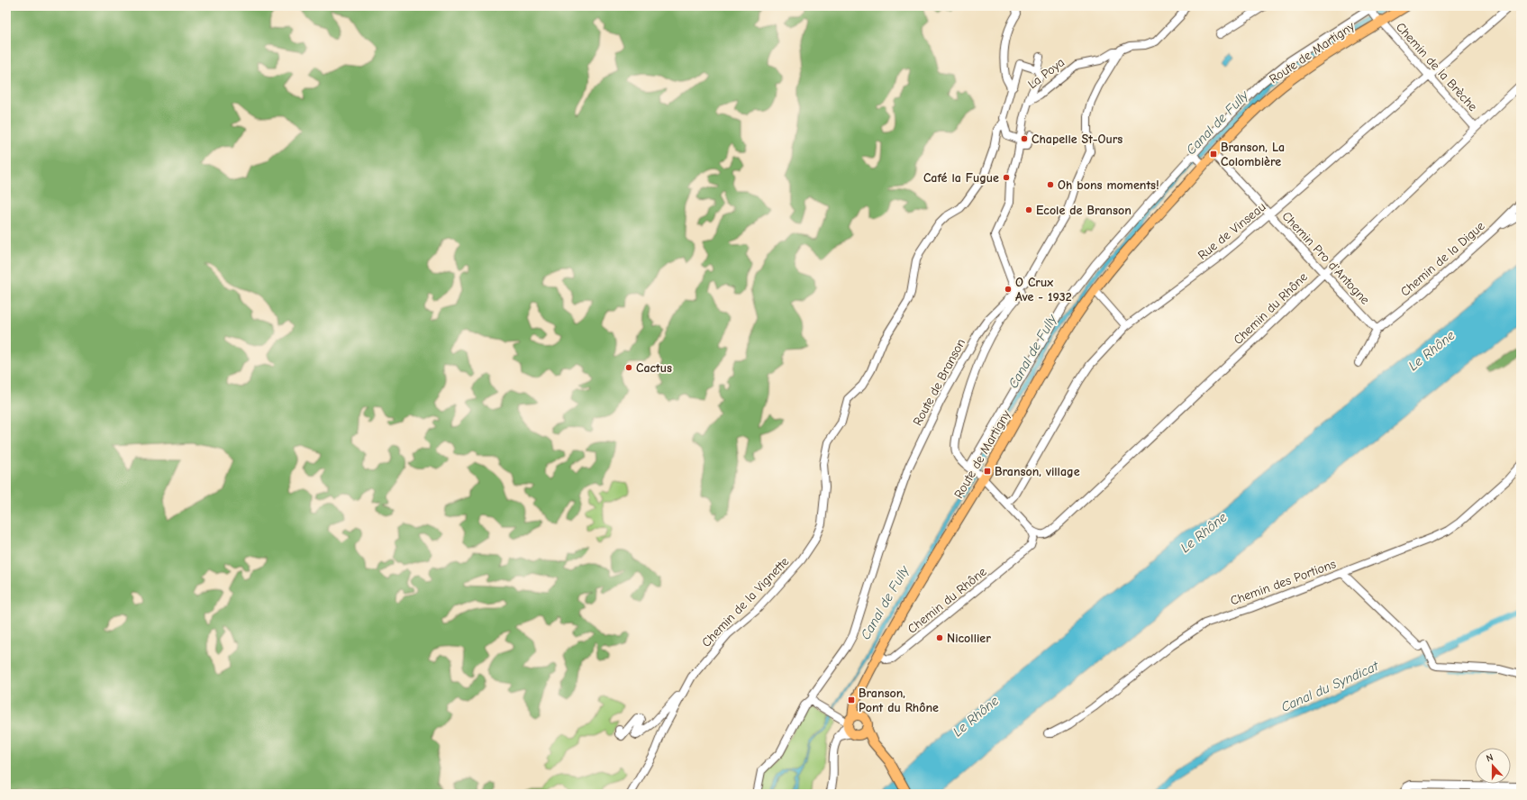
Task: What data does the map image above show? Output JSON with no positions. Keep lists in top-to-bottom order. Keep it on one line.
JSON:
{"streets":{"main road":["Route de Martigny"],"street":["Chemin de la Brèche","La Poya","Rue de Vinseau","Chemin Pro d'Antogne","Chemin de la Digue","Chemin du Rhône","Route de Branson","Chemin des Portions","Chemin de la Vignette"]},"crossings":[["Route de Martigny","Chemin de la Brèche"],["Route de Martigny","Chemin Pro d'Antogne"],["Route de Martigny","Chemin du Rhône"],["Chemin de la Brèche","Rue de Vinseau"],["Chemin de la Brèche","Chemin du Rhône"],["La Poya","Route de Branson"],["Rue de Vinseau","Chemin Pro d'Antogne"],["Chemin Pro d'Antogne","Chemin de la Digue"],["Chemin Pro d'Antogne","Chemin du Rhône"]],"water":["Canal de Fully","Le Rhône","Canal du Syndicat"],"places":{"other":["Chapelle St-Ours","Café la Fugue","Oh bons moments!","Ecole de Branson","O Crux Ave - 1932","Cactus","Nicollier"],"transit":["Branson, La Colombière","Branson, village","Branson, Pont du Rhône"]},"north":"top"}
